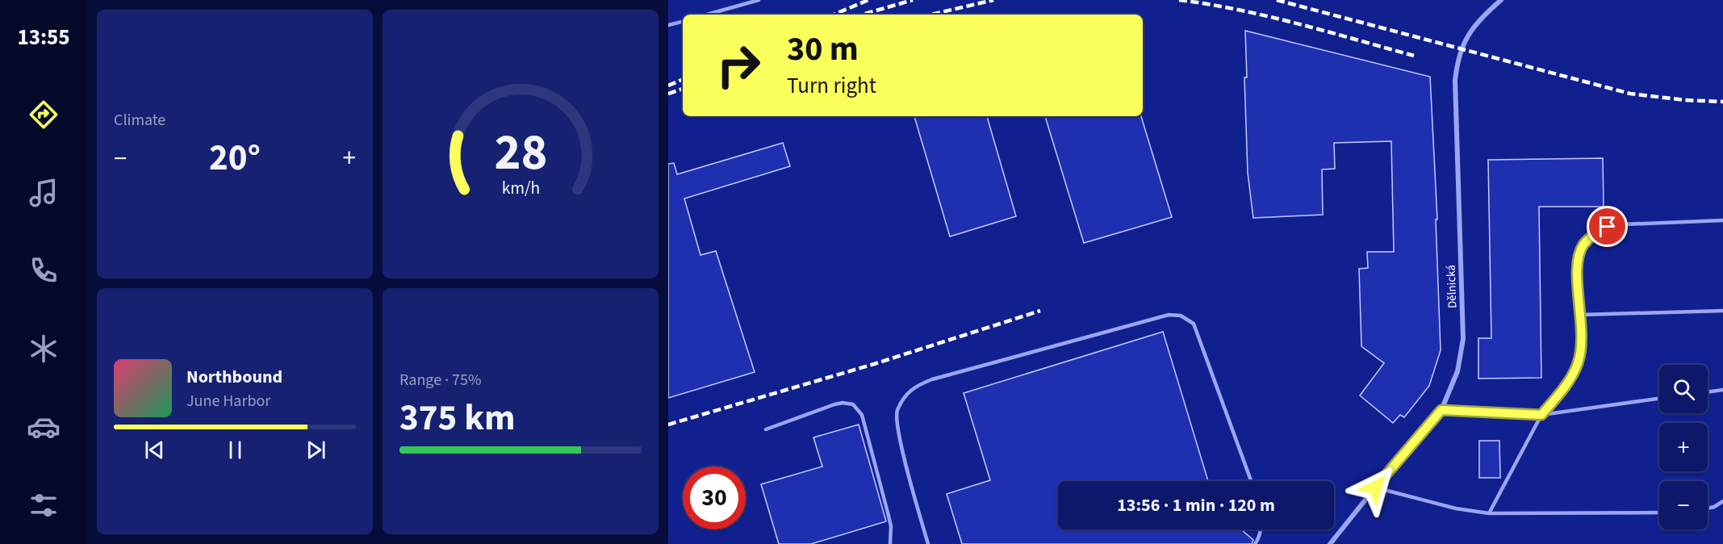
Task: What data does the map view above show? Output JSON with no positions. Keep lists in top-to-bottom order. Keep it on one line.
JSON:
{"streets":{"street":["Dělnická"]},"page":{"tabs":"13:55","tile":["Climate",["Range · 75%","375 km"]],"turn":["30 m","Turn right"],"heat":["−","20°","+"],"song":["Northbound","June Harbor"],"map_buttons":["+","−"],"limit":"30","trip":"13:56 · 1 min · 120 m","gauge":["28","km/h"]}}
